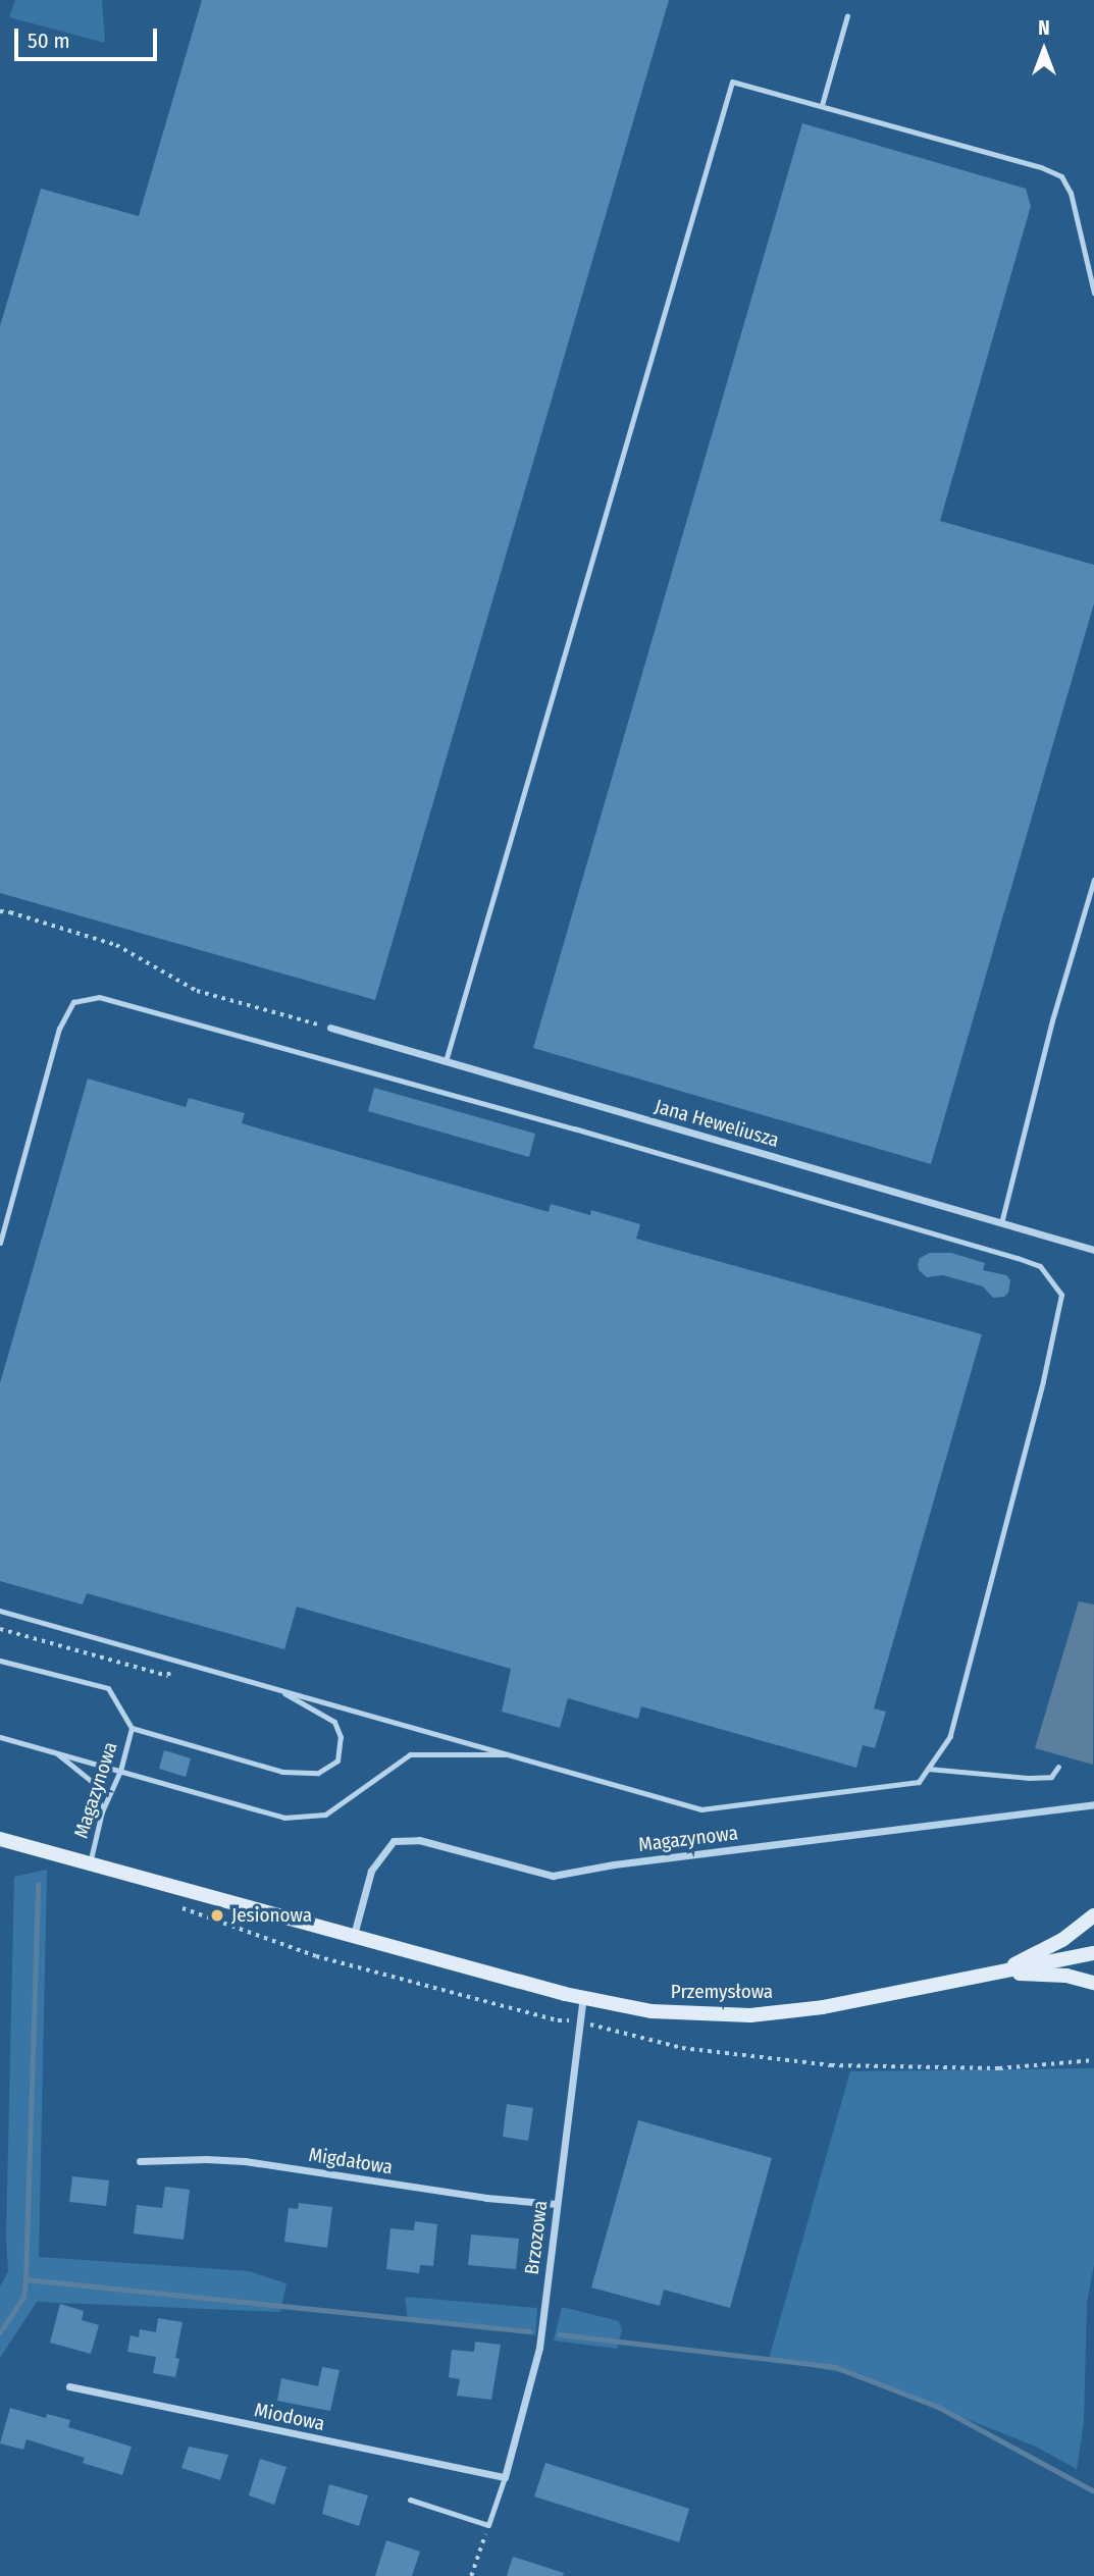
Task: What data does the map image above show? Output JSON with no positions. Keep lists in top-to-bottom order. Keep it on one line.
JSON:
{"streets":{"street":["Jana Heweliusza","Magazynowa","Przemysłowa","Migdałowa","Brzozowa","Miodowa"]},"crossings":[["Magazynowa","Przemysłowa"],["Przemysłowa","Brzozowa"],["Migdałowa","Brzozowa"],["Brzozowa","Miodowa"]],"places":["Jesionowa"],"scale_bar":"50 m","north":"top"}
